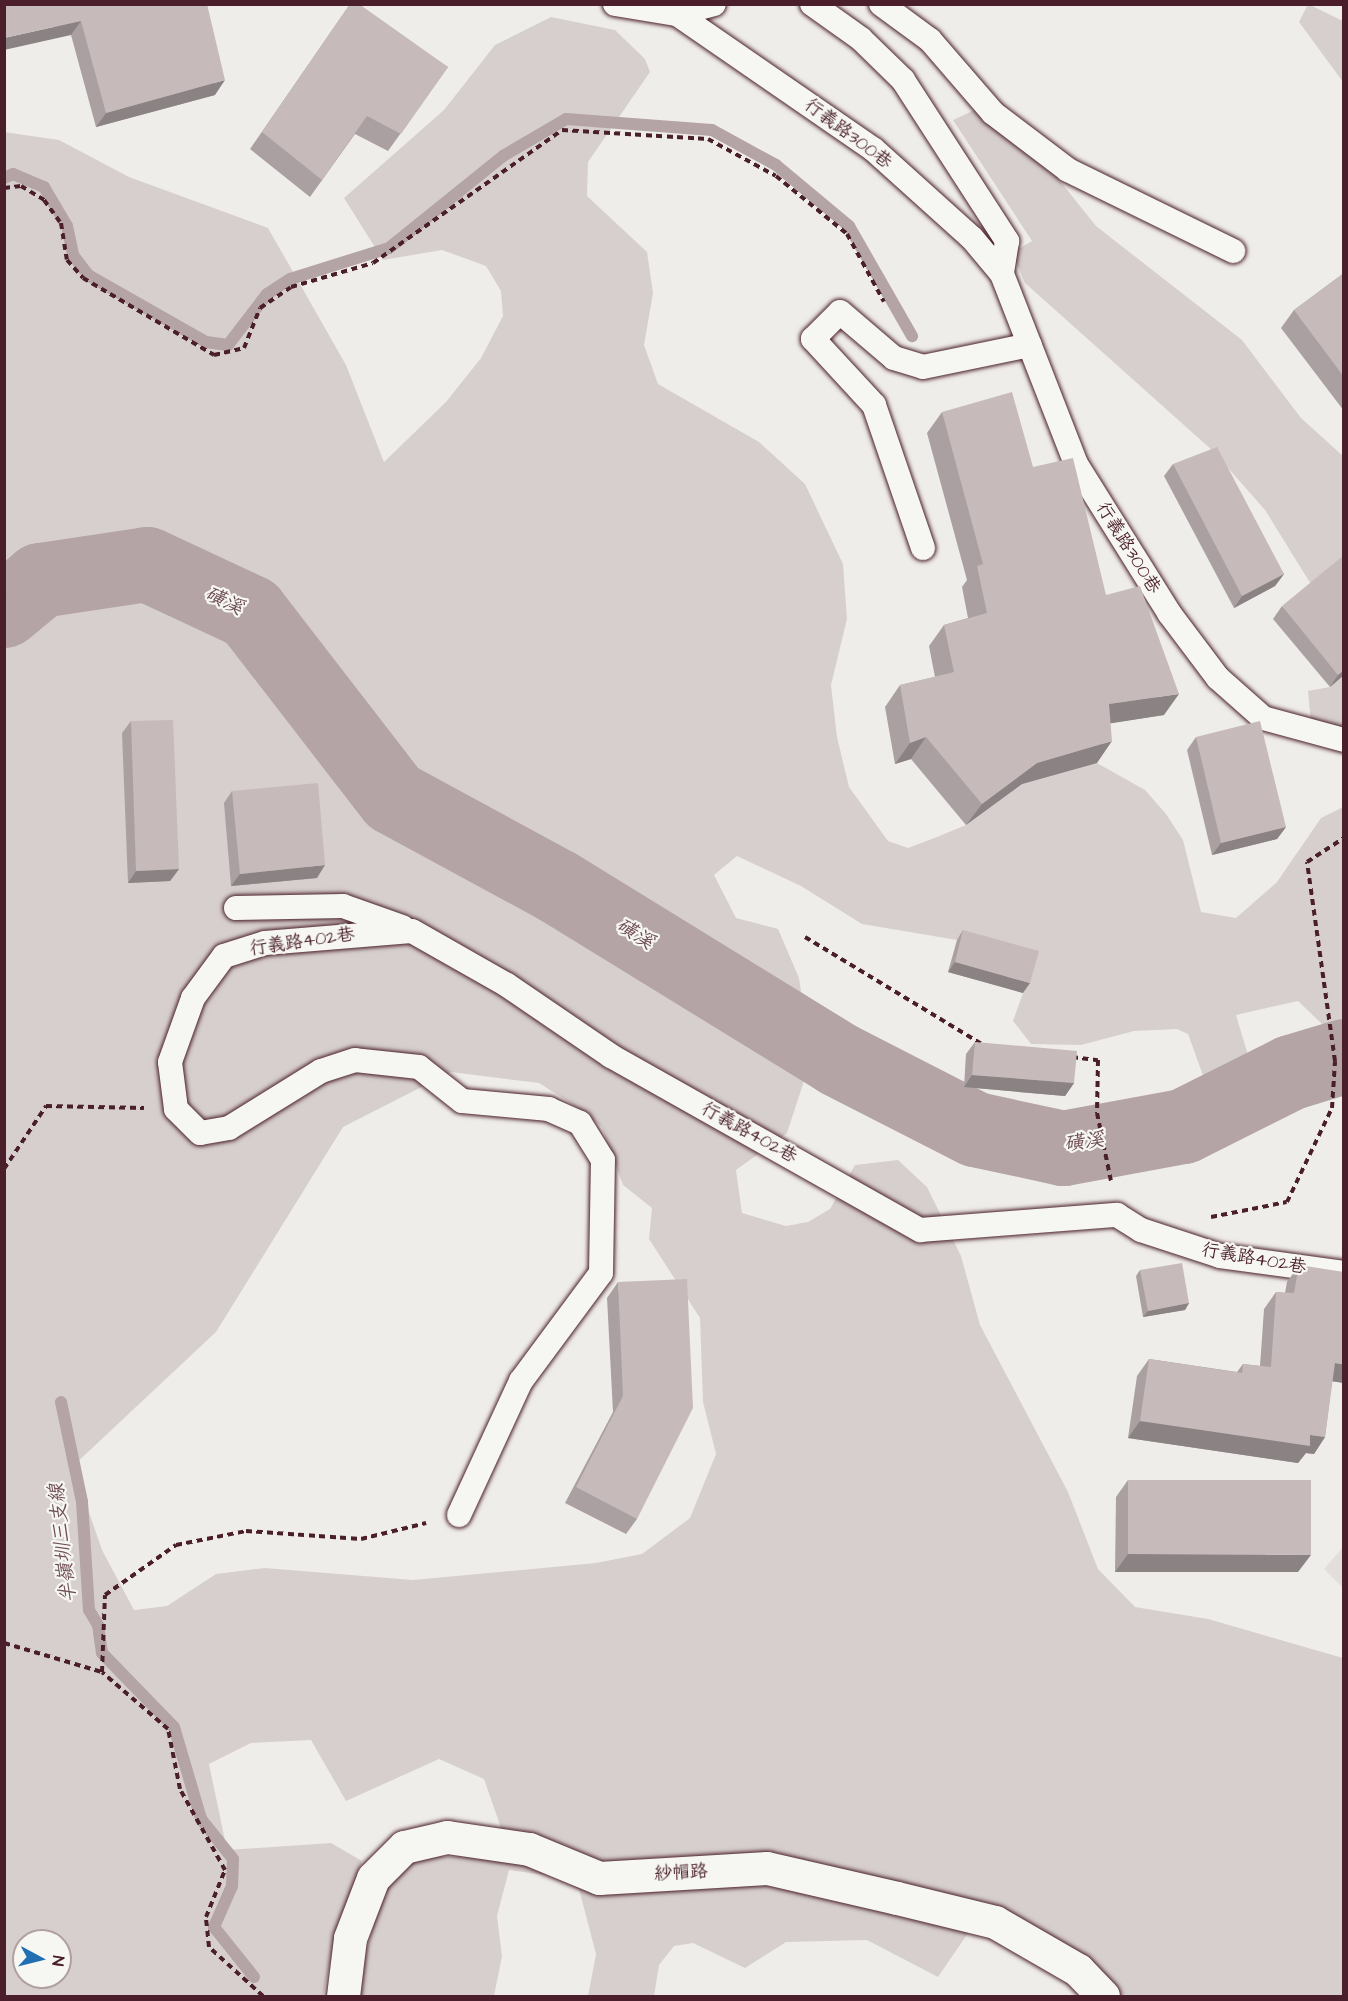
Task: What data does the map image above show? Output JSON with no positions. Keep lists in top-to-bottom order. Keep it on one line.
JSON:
{"streets":{"street":["紗帽路"],"lane":["行義路300巷","行義路402巷"]},"water":["磺溪","半嶺圳三支線"],"north":"right"}
